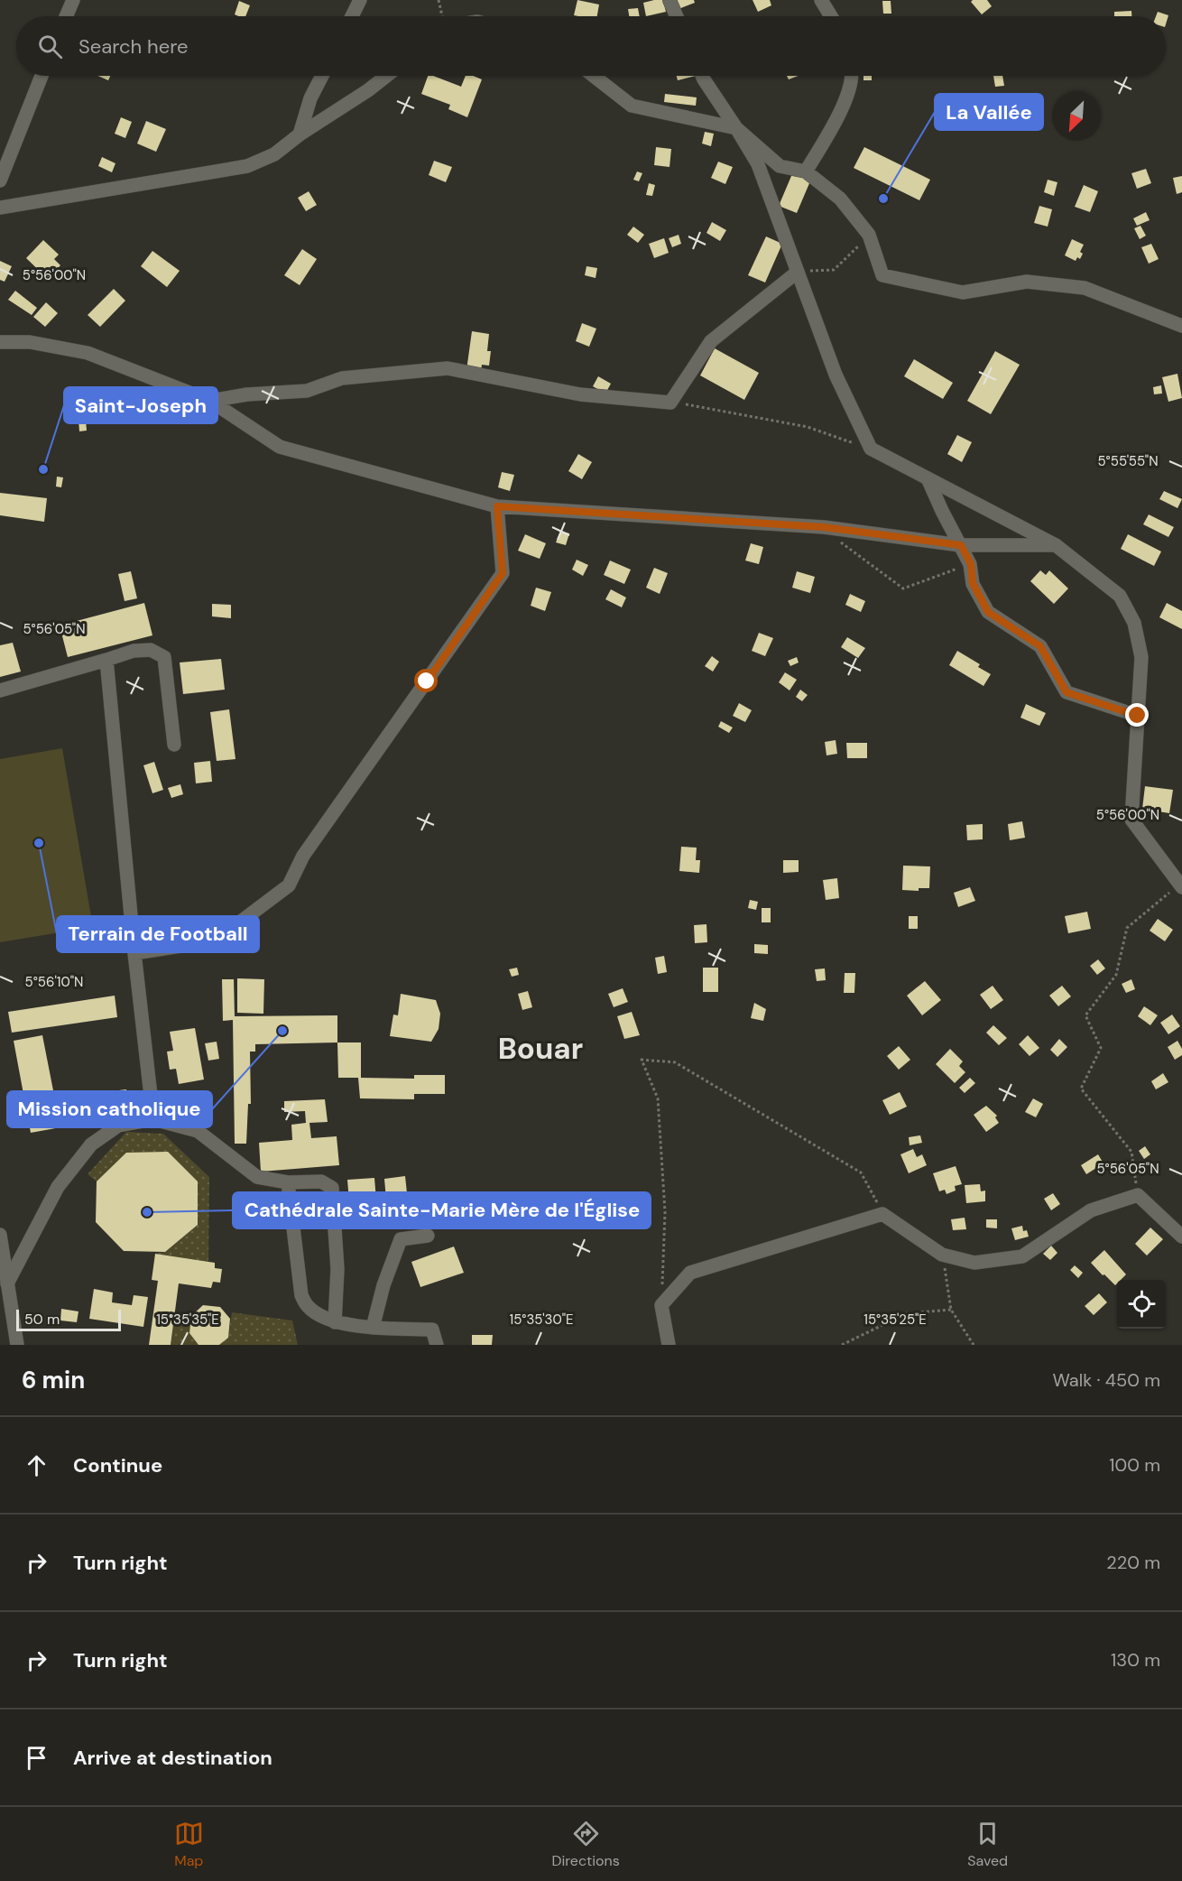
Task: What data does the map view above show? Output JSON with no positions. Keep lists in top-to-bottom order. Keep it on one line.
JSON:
{"districts":["Bouar"],"places":["La Vallée","Saint-Joseph","Terrain de Football","Mission catholique","Cathédrale Sainte-Marie Mère de l'Église"],"scale_bar":"50 m","north":"bottom left","page":{"search":"Search here","scale":"50 m","heading":["6 min","Walk · 450 m"],"list":[["Continue","100 m"],["Turn right","220 m"],["Turn right","130 m"],"Arrive at destination"],"nav":["Map","Directions","Saved"]},"coordinates":["5°56'00\"N","5°55'55\"N","5°56'05\"N","5°56'10\"N","15°35'25\"E","15°35'35\"E","15°35'30\"E"]}
